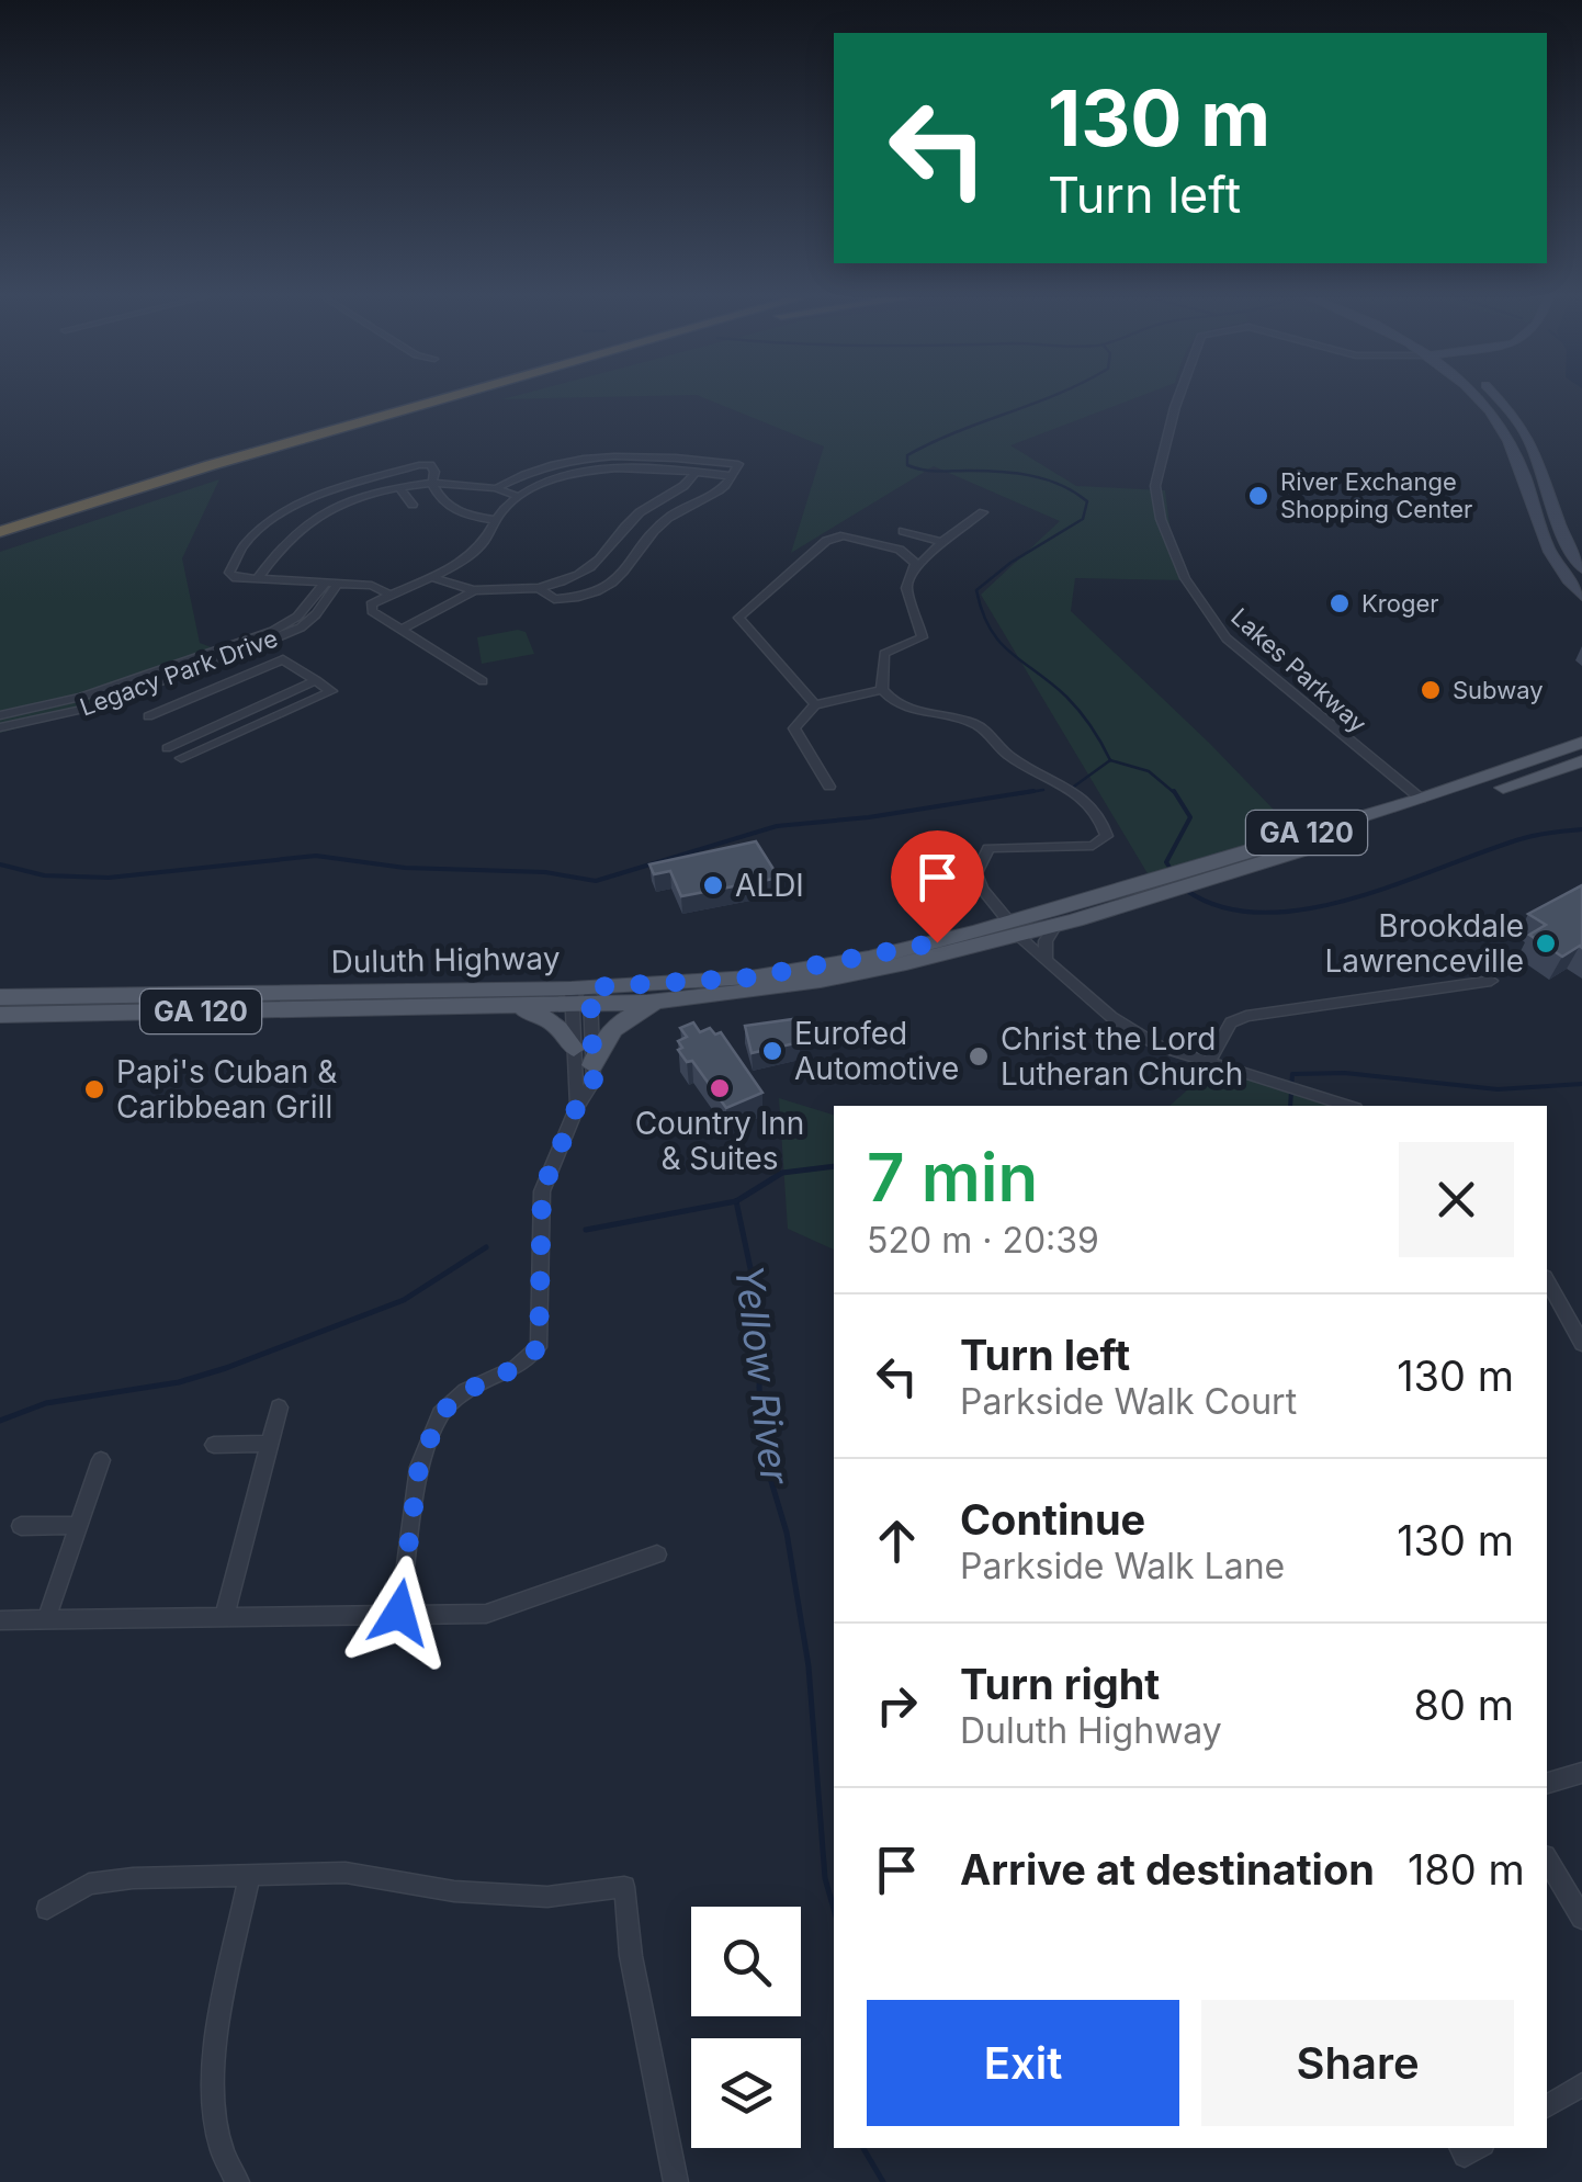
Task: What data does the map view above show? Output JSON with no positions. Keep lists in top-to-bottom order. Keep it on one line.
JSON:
{"streets":{"main road":["GA 120","Duluth Highway"],"street":["Lakes Parkway","Legacy Park Drive"]},"crossings":[["Lakes Parkway","Duluth Highway"]],"water":["Yellow River"],"places":["River Exchange Shopping Center","Kroger","Subway","ALDI","Brookdale Lawrenceville","Eurofed Automotive","Christ the Lord Lutheran Church","Country Inn & Suites","Papi's Cuban & Caribbean Grill"],"page":{"turn":["130 m","Turn left"],"heading":["7 min","520 m · 20:39"],"list":[{"name":"Turn left","note":"Parkside Walk Court","value":"130 m"},{"name":"Continue","note":"Parkside Walk Lane","value":"130 m"},{"name":"Turn right","note":"Duluth Highway","value":"80 m"},{"name":"Arrive at destination","value":"180 m"}],"buttons":["Exit","Share"]}}
